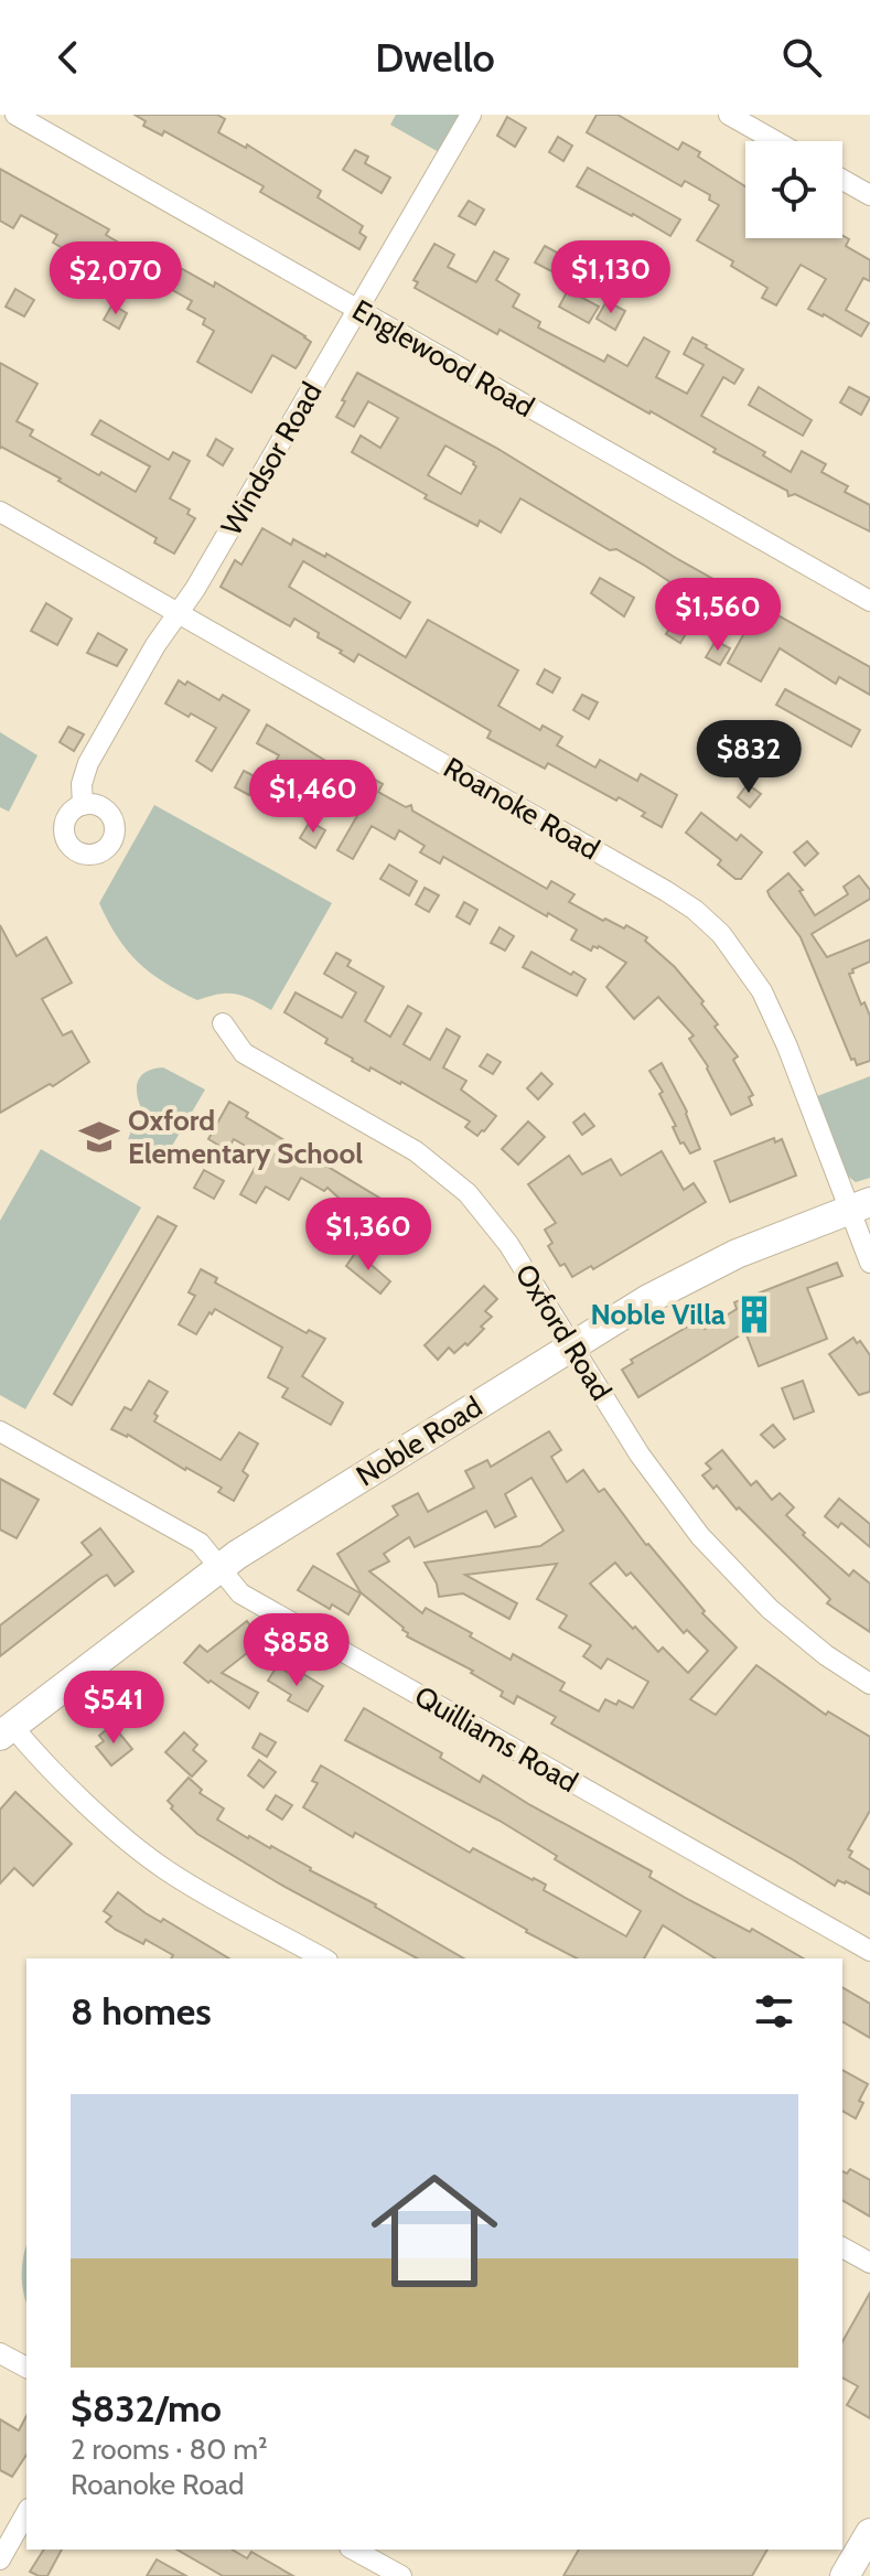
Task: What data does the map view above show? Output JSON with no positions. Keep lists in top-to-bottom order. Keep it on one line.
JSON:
{"streets":{"main road":["Noble Road"],"street":["Englewood Road","Windsor Road","Roanoke Road","Oxford Road","Quilliams Road"]},"crossings":[["Englewood Road","Windsor Road"],["Windsor Road","Roanoke Road"],["Roanoke Road","Noble Road"],["Oxford Road","Noble Road"],["Noble Road","Quilliams Road"]],"places":{"school or university":["Oxford Elementary School"],"building":["Noble Villa"]},"page":{"header":"Dwello","price":["$1,130","$2,070","$1,560","$832","$1,460","$1,360","$858","$541"],"heading":"8 homes","list":[{"name":"$832/mo","note":"2 rooms · 80 m² · Roanoke Road"}]}}
